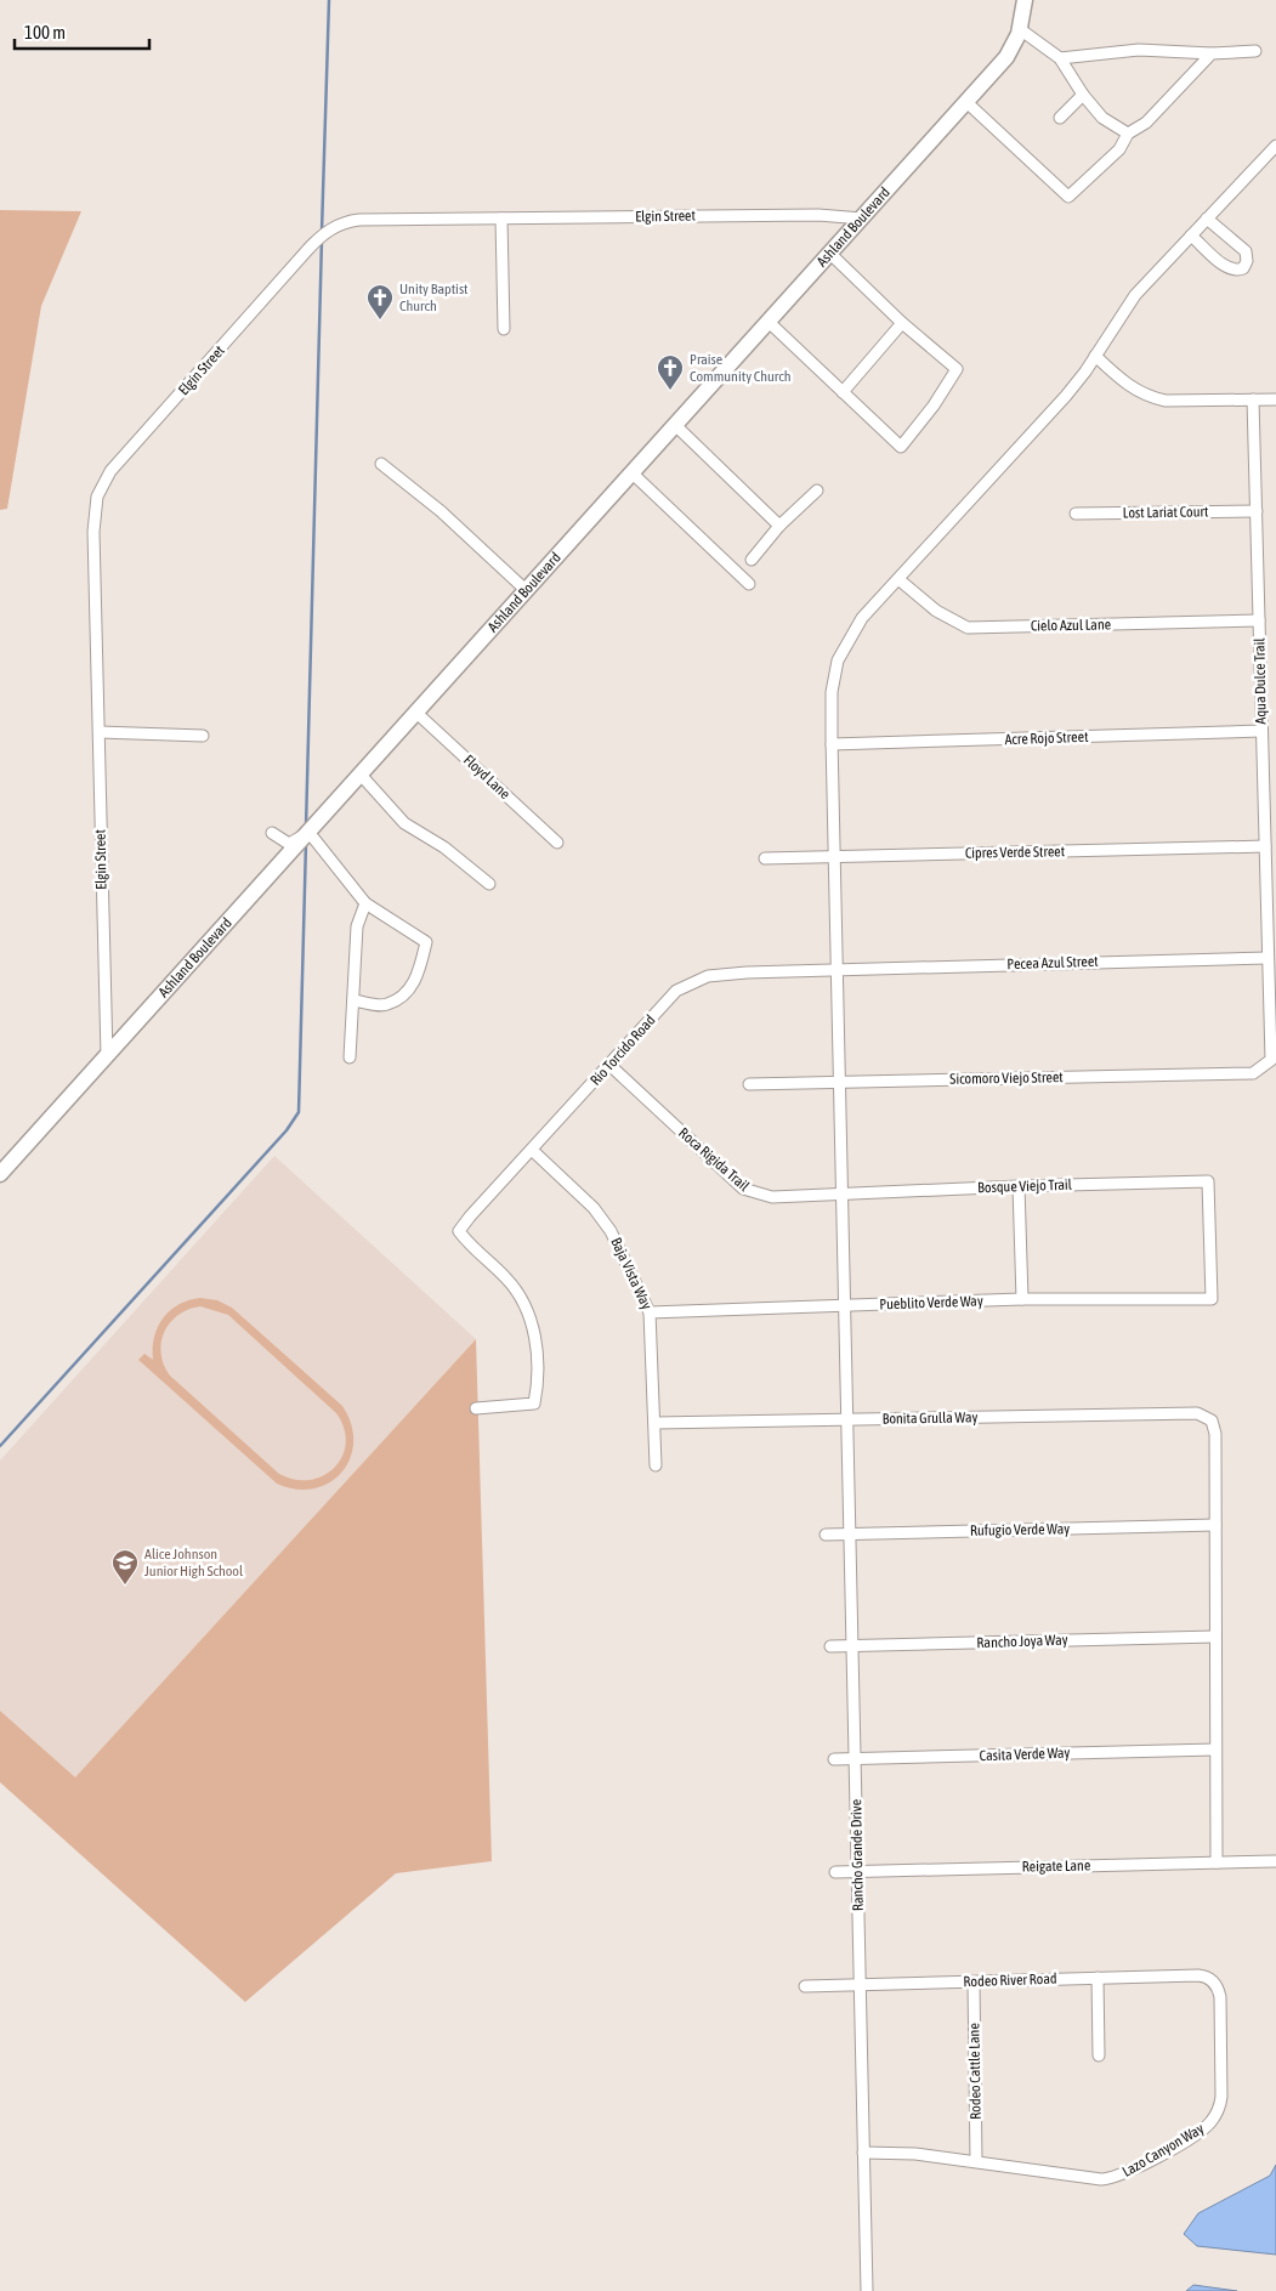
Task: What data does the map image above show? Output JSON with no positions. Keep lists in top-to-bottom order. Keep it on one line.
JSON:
{"streets":{"street":["Elgin Street","Ashland Boulevard","Lost Lariat Court","Cielo Azul Lane","Aqua Dulce Trail","Acre Rojo Street","Floyd Lane","Cipres Verde Street","Pecea Azul Street","Rio Torcido Road","Sicomoro Viejo Street","Roca Rigida Trail","Bosque Viejo Trail","Baja Vista Way","Pueblito Verde Way","Bonita Grulla Way","Rufugio Verde Way","Rancho Joya Way","Casita Verde Way","Rancho Grande Drive","Reigate Lane","Rodeo River Road","Rodeo Cattle Lane","Lazo Canyon Way"]},"crossings":[["Elgin Street","Ashland Boulevard"],["Ashland Boulevard","Floyd Lane"],["Lost Lariat Court","Aqua Dulce Trail"],["Cielo Azul Lane","Aqua Dulce Trail"],["Cielo Azul Lane","Rancho Grande Drive"],["Aqua Dulce Trail","Acre Rojo Street"],["Aqua Dulce Trail","Cipres Verde Street"],["Aqua Dulce Trail","Pecea Azul Street"],["Aqua Dulce Trail","Sicomoro Viejo Street"],["Acre Rojo Street","Rancho Grande Drive"],["Cipres Verde Street","Rancho Grande Drive"],["Pecea Azul Street","Rio Torcido Road"],["Pecea Azul Street","Rancho Grande Drive"],["Rio Torcido Road","Roca Rigida Trail"],["Rio Torcido Road","Baja Vista Way"],["Rio Torcido Road","Rancho Grande Drive"],["Sicomoro Viejo Street","Rancho Grande Drive"],["Roca Rigida Trail","Bosque Viejo Trail"],["Roca Rigida Trail","Rancho Grande Drive"],["Bosque Viejo Trail","Pueblito Verde Way"],["Bosque Viejo Trail","Rancho Grande Drive"],["Baja Vista Way","Pueblito Verde Way"],["Baja Vista Way","Bonita Grulla Way"],["Pueblito Verde Way","Rancho Grande Drive"],["Bonita Grulla Way","Rufugio Verde Way"],["Bonita Grulla Way","Rancho Grande Drive"],["Rufugio Verde Way","Rancho Grande Drive"],["Rancho Joya Way","Rancho Grande Drive"],["Casita Verde Way","Rancho Grande Drive"],["Rancho Grande Drive","Reigate Lane"],["Rancho Grande Drive","Rodeo River Road"],["Rancho Grande Drive","Lazo Canyon Way"],["Rodeo River Road","Rodeo Cattle Lane"],["Rodeo River Road","Lazo Canyon Way"],["Rodeo Cattle Lane","Lazo Canyon Way"]],"places":{"church":["Unity Baptist Church","Praise Community Church"],"school or university":["Alice Johnson Junior High School"]},"scale_bar":"100 m"}
